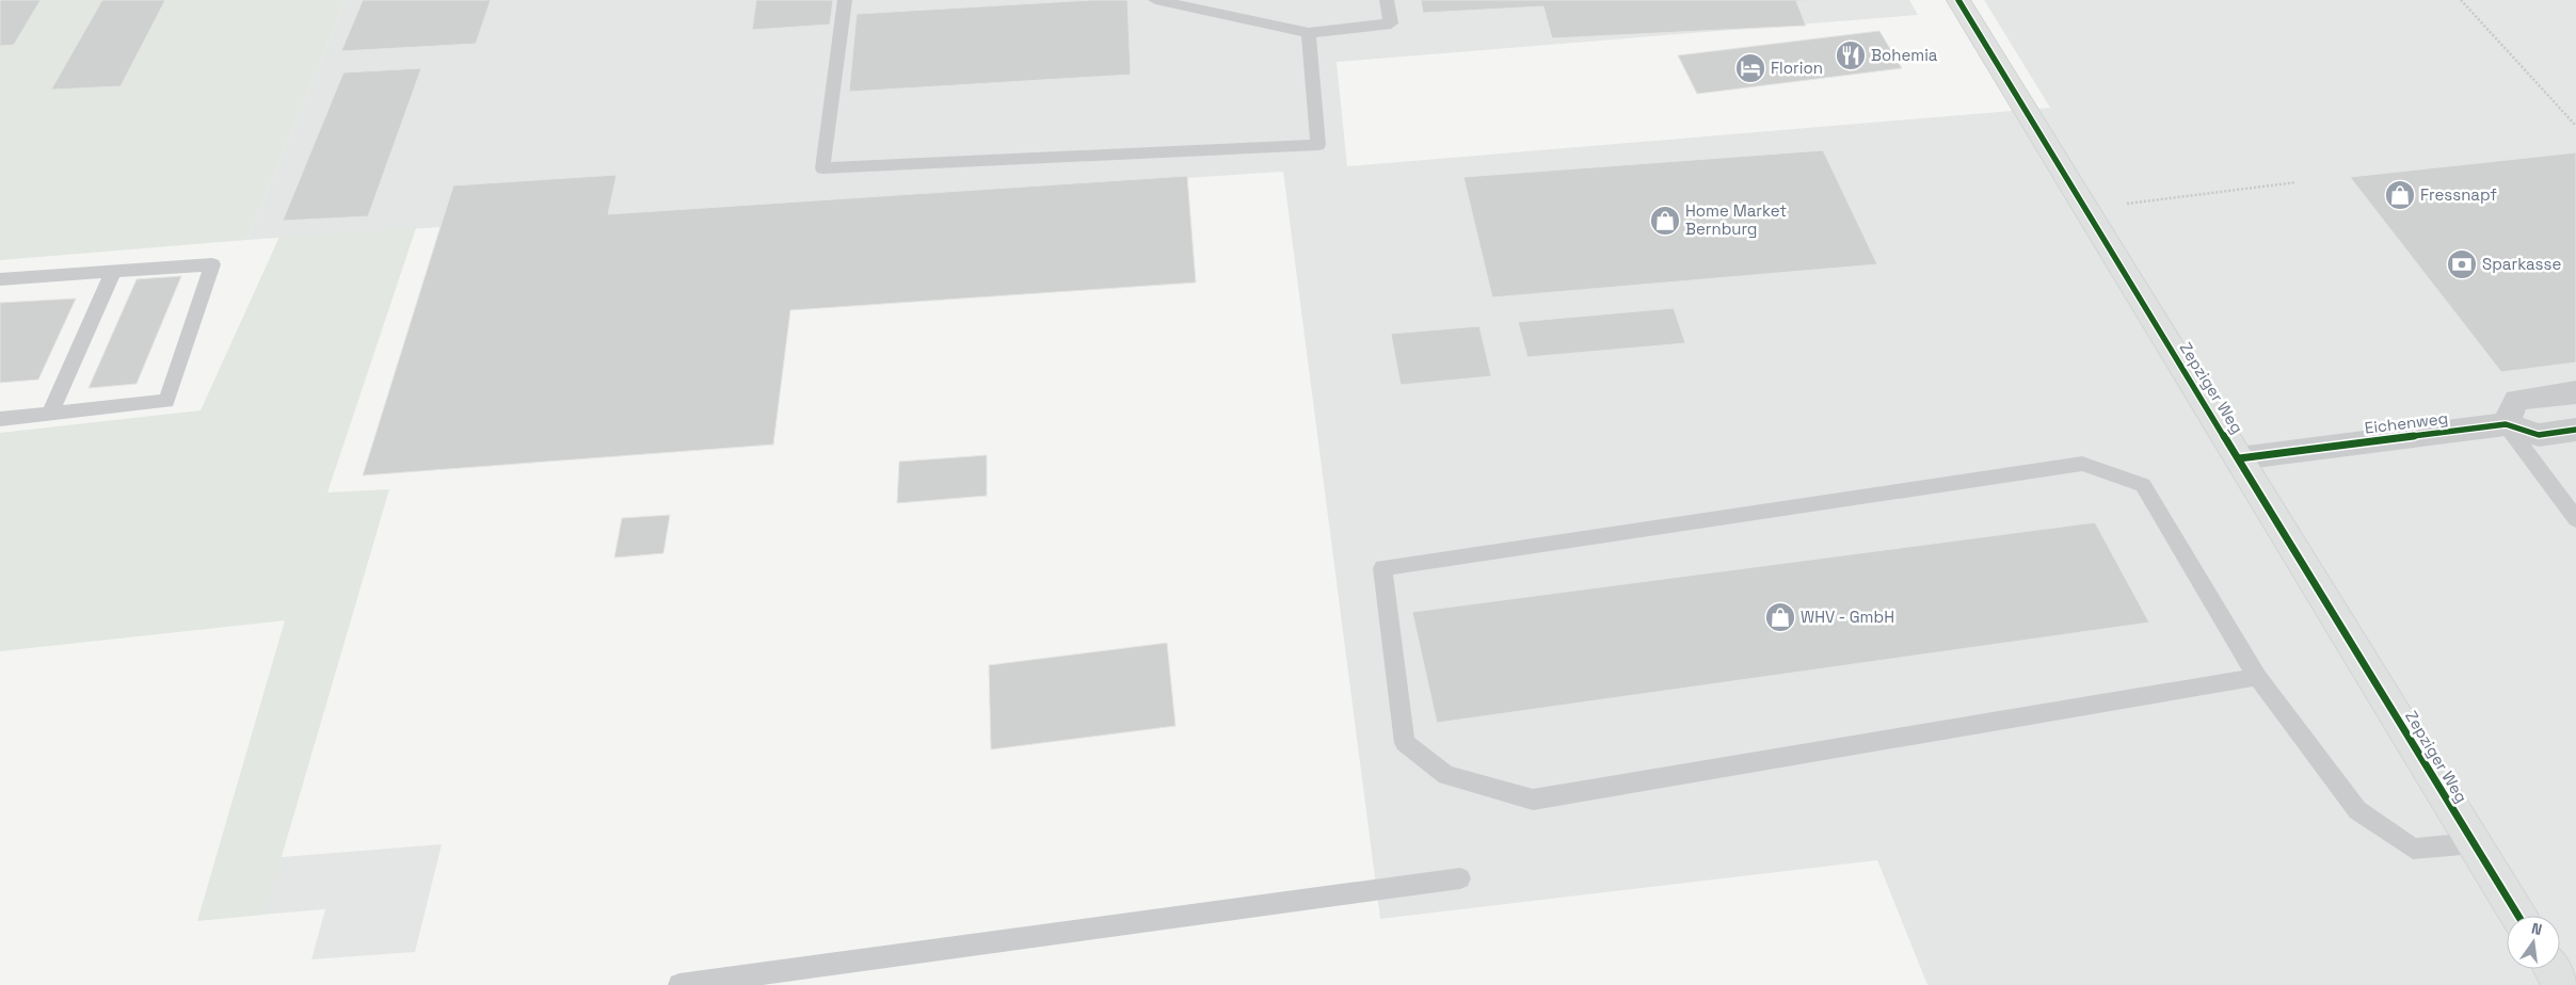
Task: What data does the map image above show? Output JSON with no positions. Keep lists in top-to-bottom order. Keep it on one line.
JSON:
{"streets":{"street":["Zepziger Weg","Eichenweg"]},"crossings":[["Zepziger Weg","Eichenweg"]],"places":{"restaurant":["Bohemia"],"hotel":["Florion"],"shop":["Fressnapf","Home Market Bernburg","WHV - GmbH"],"bank":["Sparkasse"]},"north":"top"}
